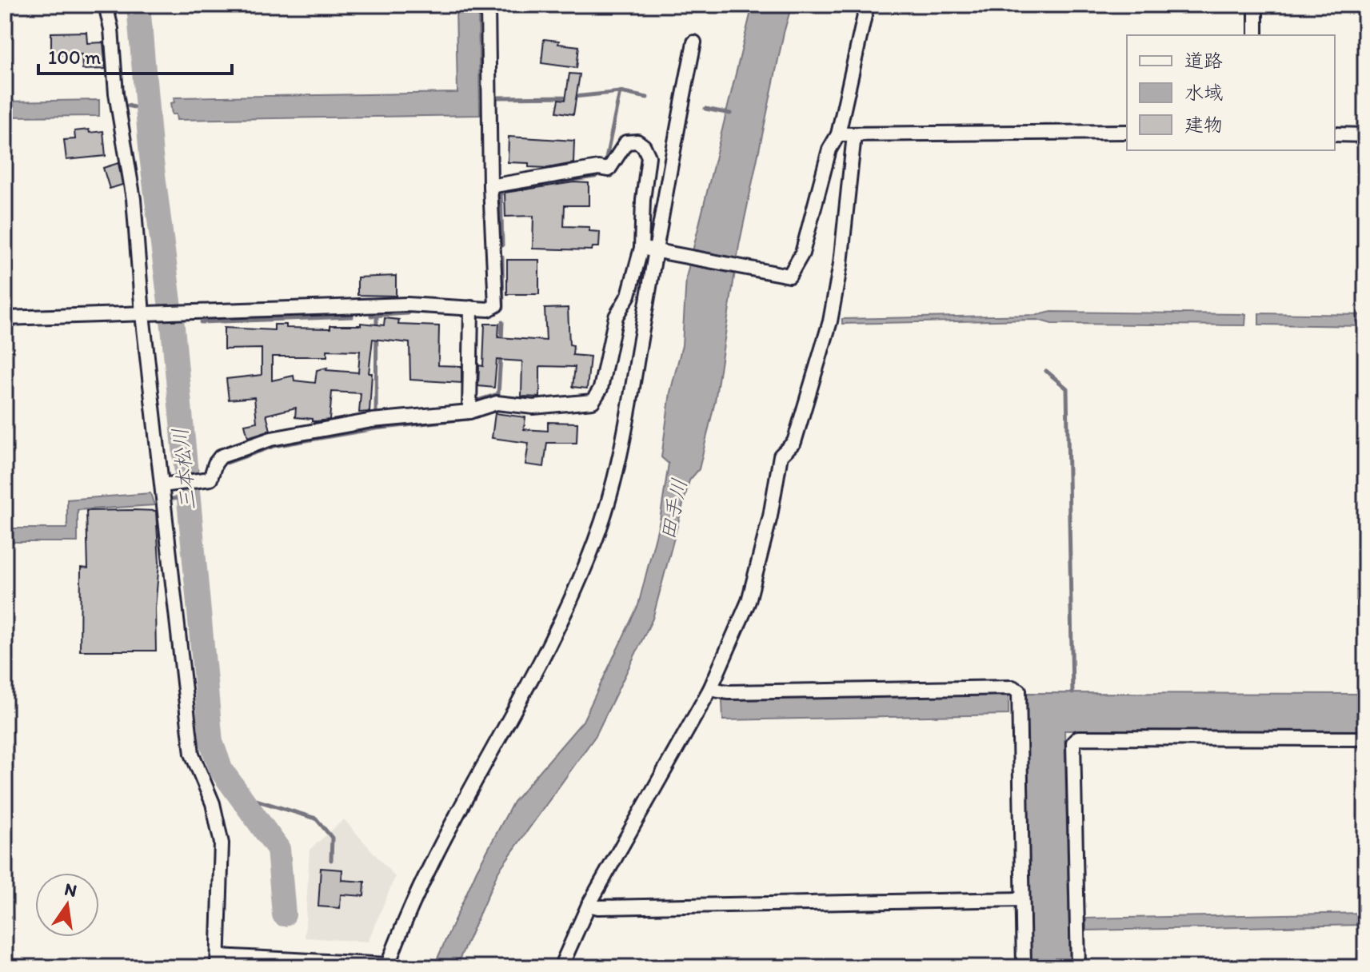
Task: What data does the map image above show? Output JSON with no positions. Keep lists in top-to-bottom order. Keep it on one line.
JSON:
{"water":["三本松川","田手川"],"legend":["道路","水域","建物"],"scale_bar":"100 m","north":"top"}
